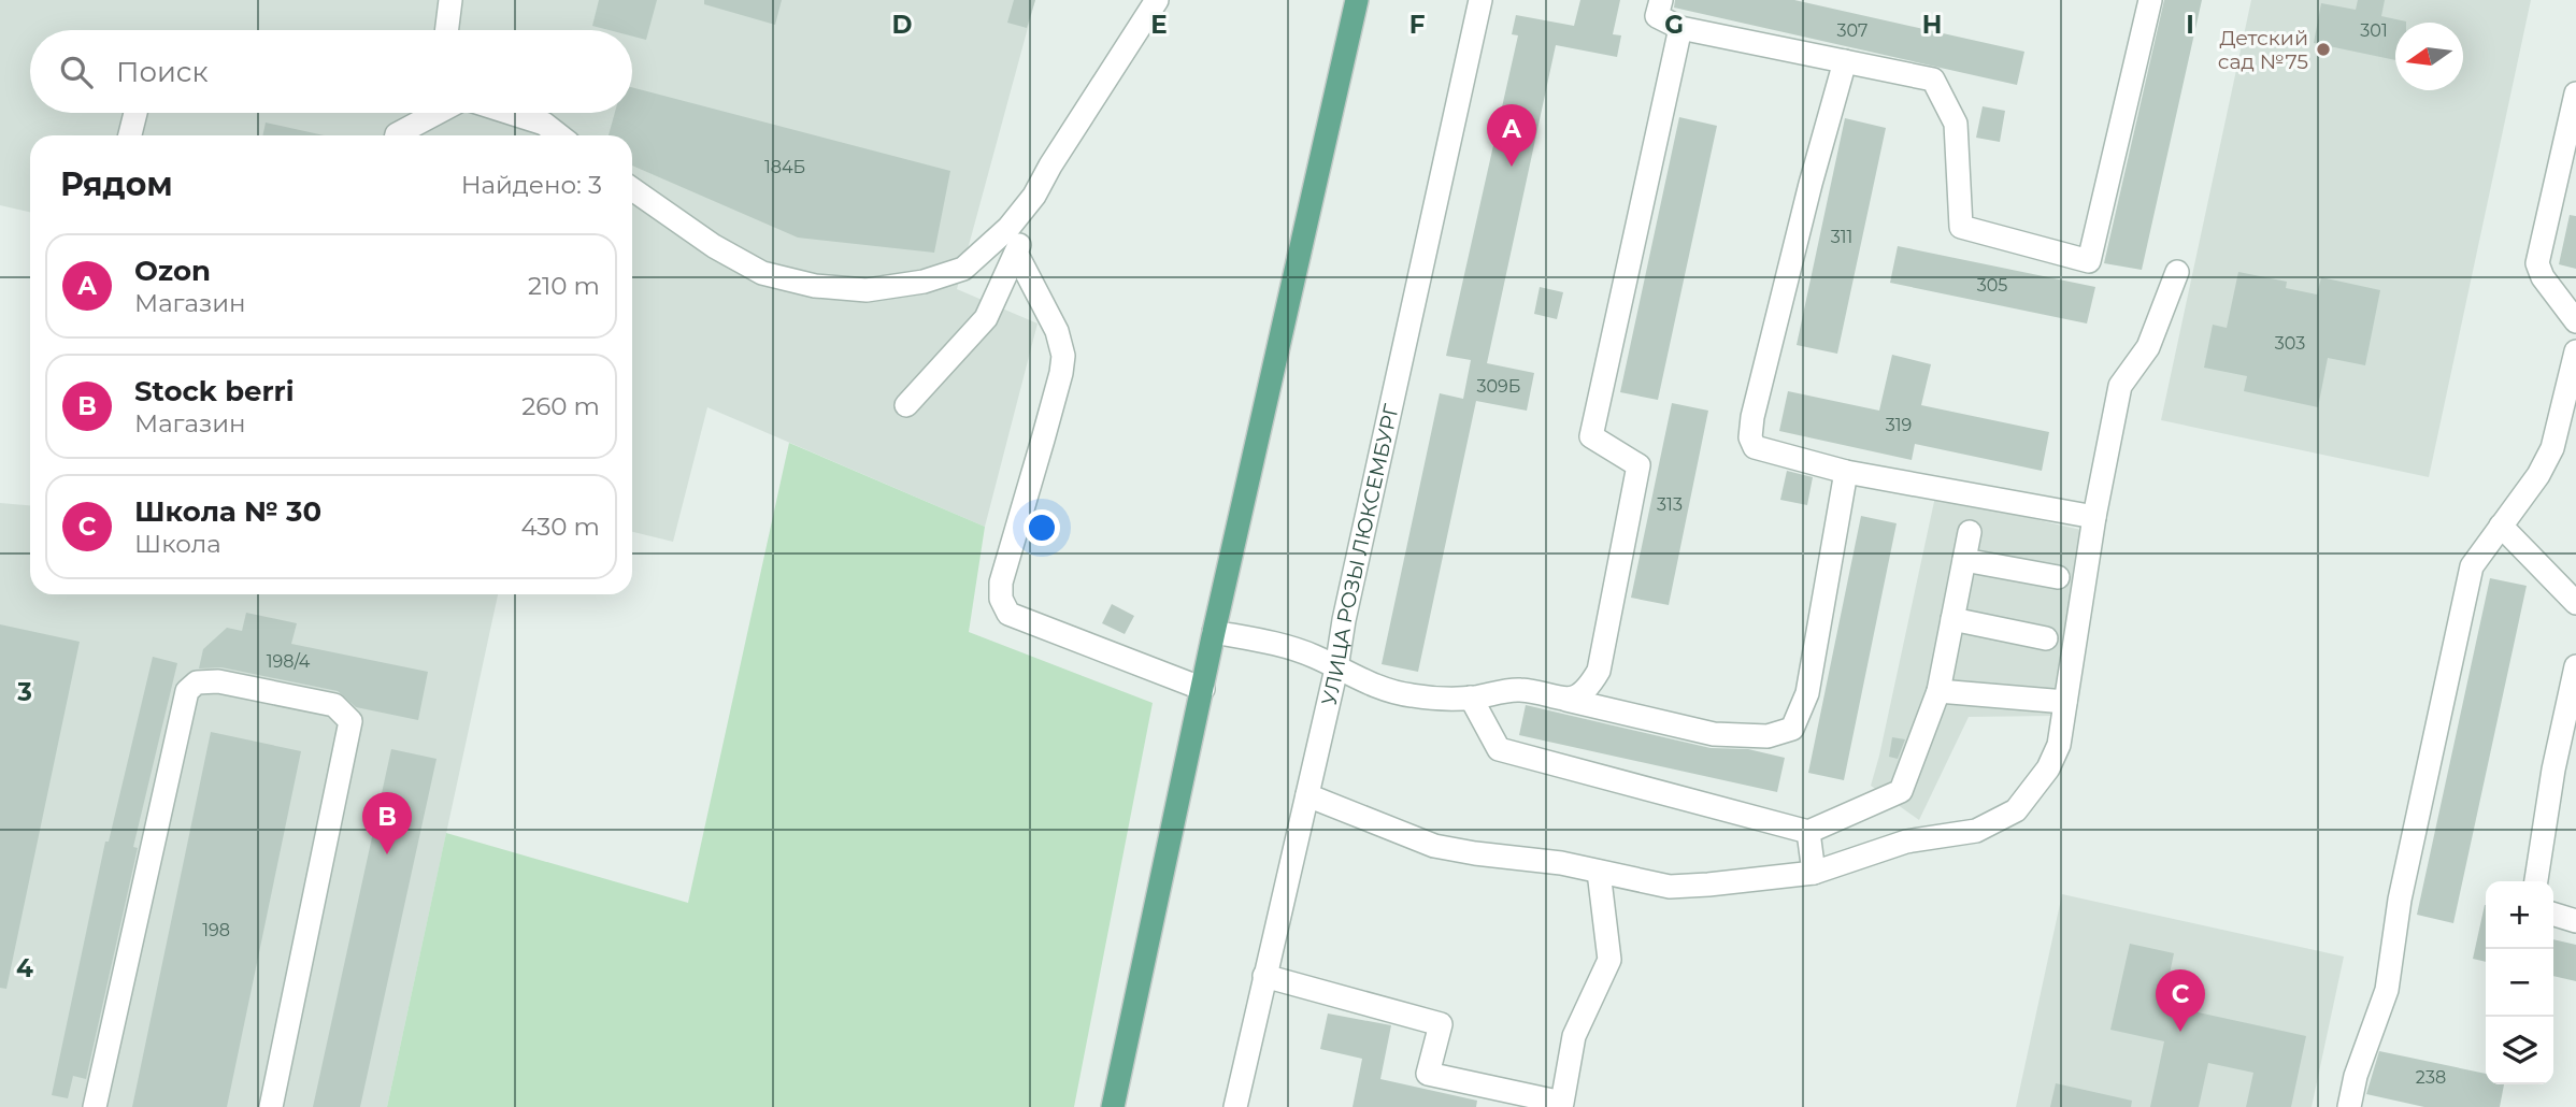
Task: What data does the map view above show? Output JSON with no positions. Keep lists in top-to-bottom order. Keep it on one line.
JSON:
{"streets":{"street":["УЛИЦА РОЗЫ ЛЮКСЕМБУРГ"]},"places":["Детский сад №75"],"house_numbers":["307","301","184Б","311","305","303","309Б","319","313","198/4","198","238"],"north":"left","page":{"search":"Поиск","pins":["A","B","C"],"heading":["Рядом","Найдено: 3"],"list":[{"mark":"A","name":"Ozon","note":"Магазин","value":"210 m"},{"mark":"B","name":"Stock berri","note":"Магазин","value":"260 m"},{"mark":"C","name":"Школа № 30","note":"Школа","value":"430 m"}],"map_buttons":["+","−"]},"grid":{"columns":["D","E","F","G","H","I"],"rows":["3","4"]}}
